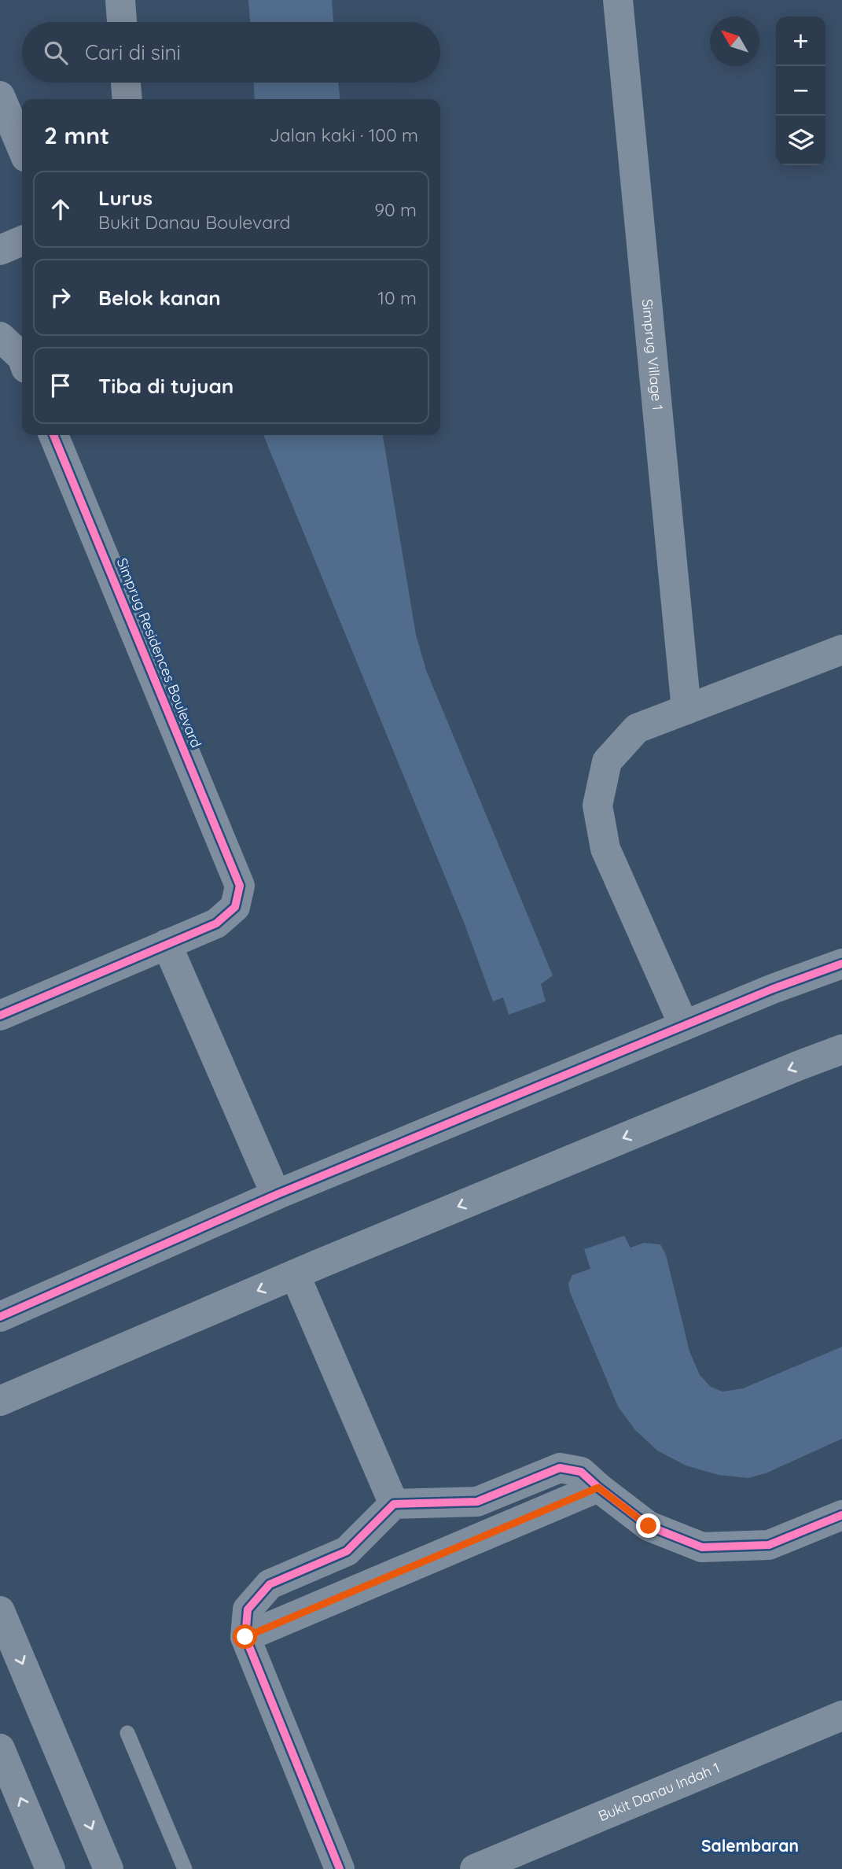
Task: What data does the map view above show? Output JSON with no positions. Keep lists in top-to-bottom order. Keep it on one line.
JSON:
{"streets":{"street":["Simprug Village 1","Simprug Residences Boulevard","Bukit Danau Indah 1"]},"districts":["Salembaran"],"north":"top left","page":{"map_buttons":["+","−"],"search":"Cari di sini","heading":["2 mnt","Jalan kaki · 100 m"],"list":[["Lurus","Bukit Danau Boulevard","90 m"],["Belok kanan","10 m"],"Tiba di tujuan"]}}
